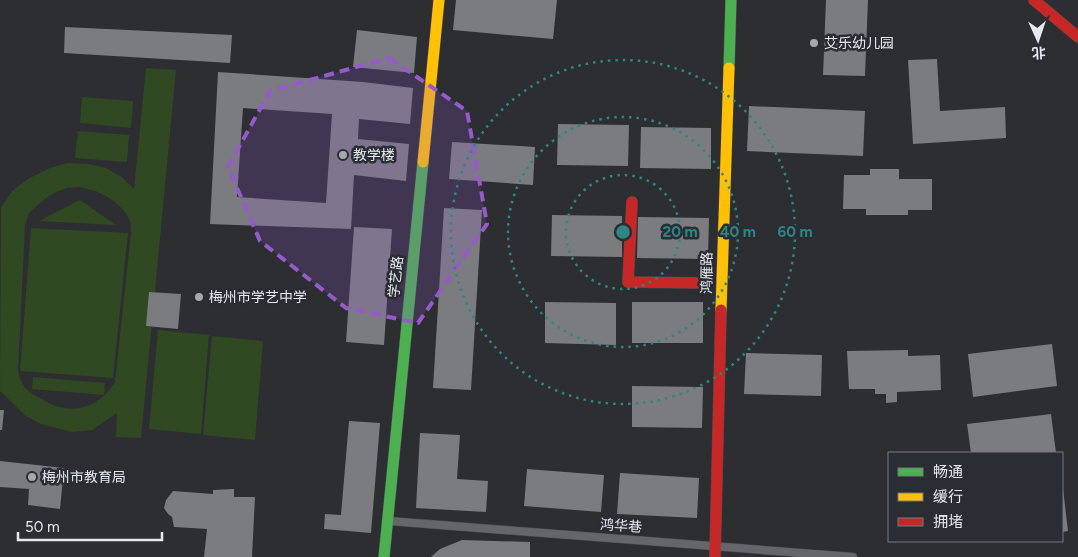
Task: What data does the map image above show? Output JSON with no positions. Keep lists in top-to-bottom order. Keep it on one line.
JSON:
{"streets":{"street":["鸿雁路","学艺路"],"lane":["鸿华巷"]},"crossings":[["鸿雁路","鸿华巷"],["学艺路","鸿华巷"]],"places":["艾乐幼儿园","教学楼","梅州市学艺中学","梅州市教育局"],"legend":["畅通","缓行","拥堵"],"scale_bar":"50 m","north":"bottom","rings":["20 m","40 m","60 m"]}
